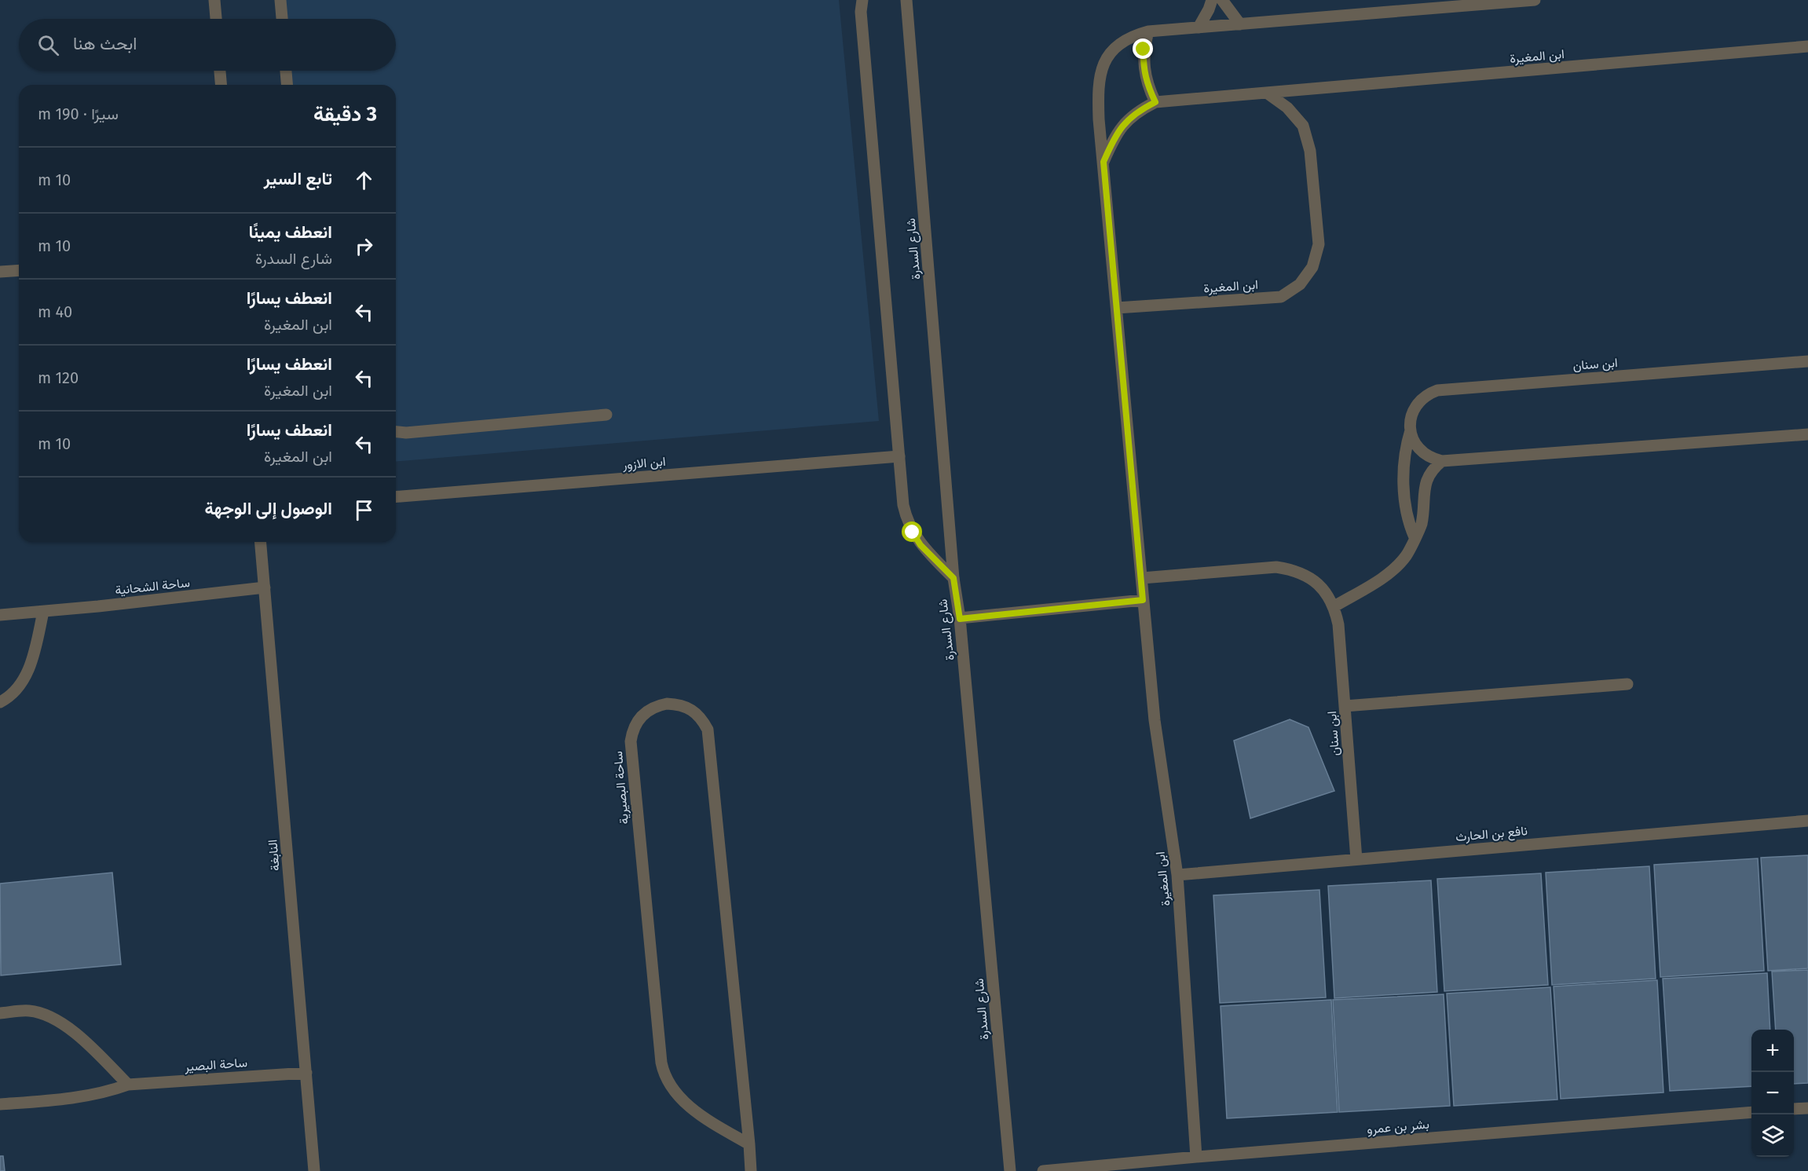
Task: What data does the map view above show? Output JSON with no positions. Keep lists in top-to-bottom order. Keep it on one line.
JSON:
{"streets":{"street":["ابن المغيرة","شارع السدرة","ابن سنان","ابن الازور","ساحة الشحانية","ساحة البصيرية","نافع بن الحارث","النابغة","ساحة البصير","بشر بن عمرو"]},"crossings":[["ابن المغيرة","ابن سنان"],["ابن المغيرة","نافع بن الحارث"],["ابن المغيرة","بشر بن عمرو"],["ابن سنان","نافع بن الحارث"],["ساحة الشحانية","النابغة"],["النابغة","ساحة البصير"]],"page":{"search":"ابحث هنا","heading":["3 دقيقة","سيرًا · 190 m"],"list":[["تابع السير","10 m"],["انعطف يمينًا","شارع السدرة","10 m"],["انعطف يسارًا","ابن المغيرة","40 m"],["انعطف يسارًا","ابن المغيرة","120 m"],["انعطف يسارًا","ابن المغيرة","10 m"],"الوصول إلى الوجهة"],"map_buttons":["+","−"]}}
